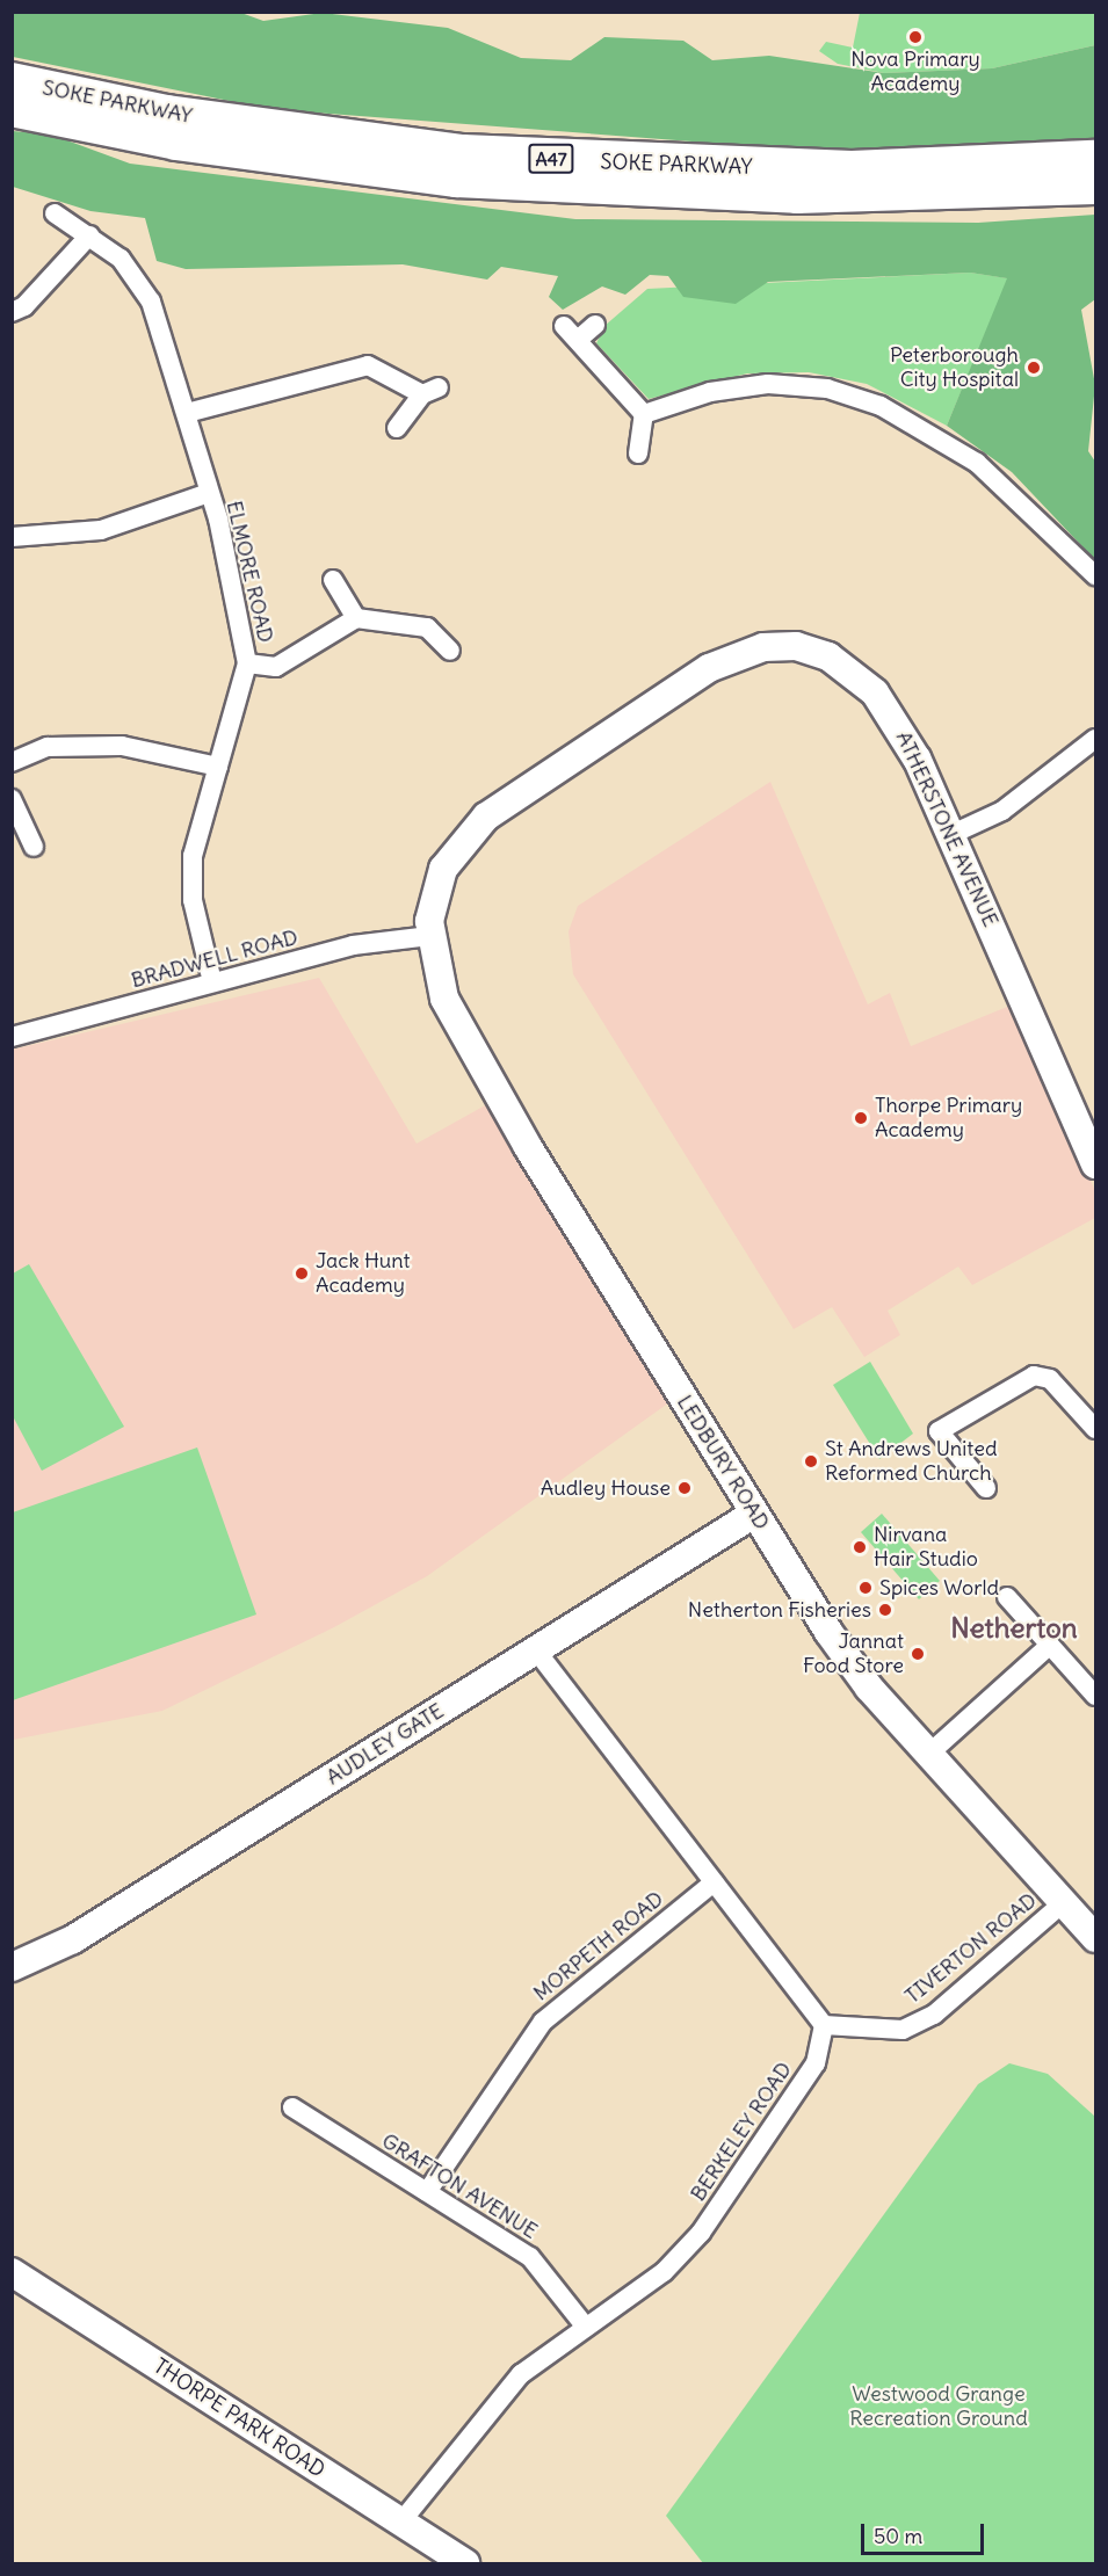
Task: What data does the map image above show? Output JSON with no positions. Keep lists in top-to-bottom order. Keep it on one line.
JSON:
{"streets":{"highway":["SOKE PARKWAY","A47"],"street":["ELMORE ROAD","ATHERSTONE AVENUE","BRADWELL ROAD","LEDBURY ROAD","AUDLEY GATE","MORPETH ROAD","TIVERTON ROAD","BERKELEY ROAD","GRAFTON AVENUE","THORPE PARK ROAD"]},"crossings":[["ELMORE ROAD","BRADWELL ROAD"],["ATHERSTONE AVENUE","BRADWELL ROAD"],["ATHERSTONE AVENUE","LEDBURY ROAD"],["BRADWELL ROAD","LEDBURY ROAD"],["LEDBURY ROAD","AUDLEY GATE"],["LEDBURY ROAD","TIVERTON ROAD"],["MORPETH ROAD","GRAFTON AVENUE"],["TIVERTON ROAD","BERKELEY ROAD"],["BERKELEY ROAD","GRAFTON AVENUE"],["BERKELEY ROAD","THORPE PARK ROAD"]],"districts":["Netherton"],"parks":["Westwood Grange Recreation Ground"],"places":["Nova Primary Academy","Peterborough City Hospital","Thorpe Primary Academy","Jack Hunt Academy","St Andrews United Reformed Church","Audley House","Nirvana Hair Studio","Spices World","Netherton Fisheries","Jannat Food Store"],"scale_bar":"50 m"}
